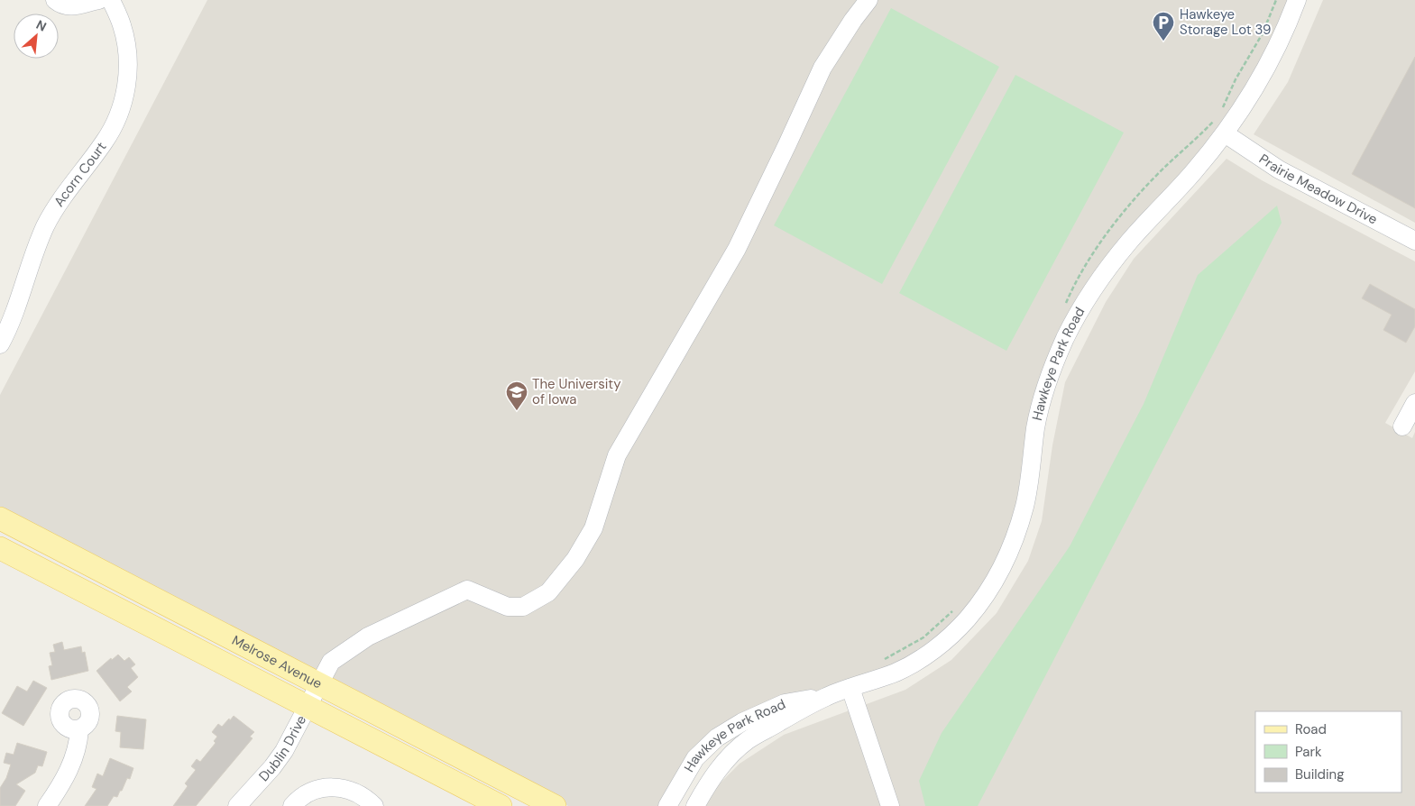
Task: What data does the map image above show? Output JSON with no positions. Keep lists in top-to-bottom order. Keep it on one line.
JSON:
{"streets":{"main road":["Melrose Avenue"],"street":["Acorn Court","Prairie Meadow Drive","Hawkeye Park Road","Dublin Drive"]},"crossings":[["Prairie Meadow Drive","Hawkeye Park Road"],["Melrose Avenue","Dublin Drive"]],"places":{"parking":["Hawkeye Storage Lot 39"],"school or university":["The University of Iowa"]},"legend":["Road","Park","Building"],"north":"top right"}
